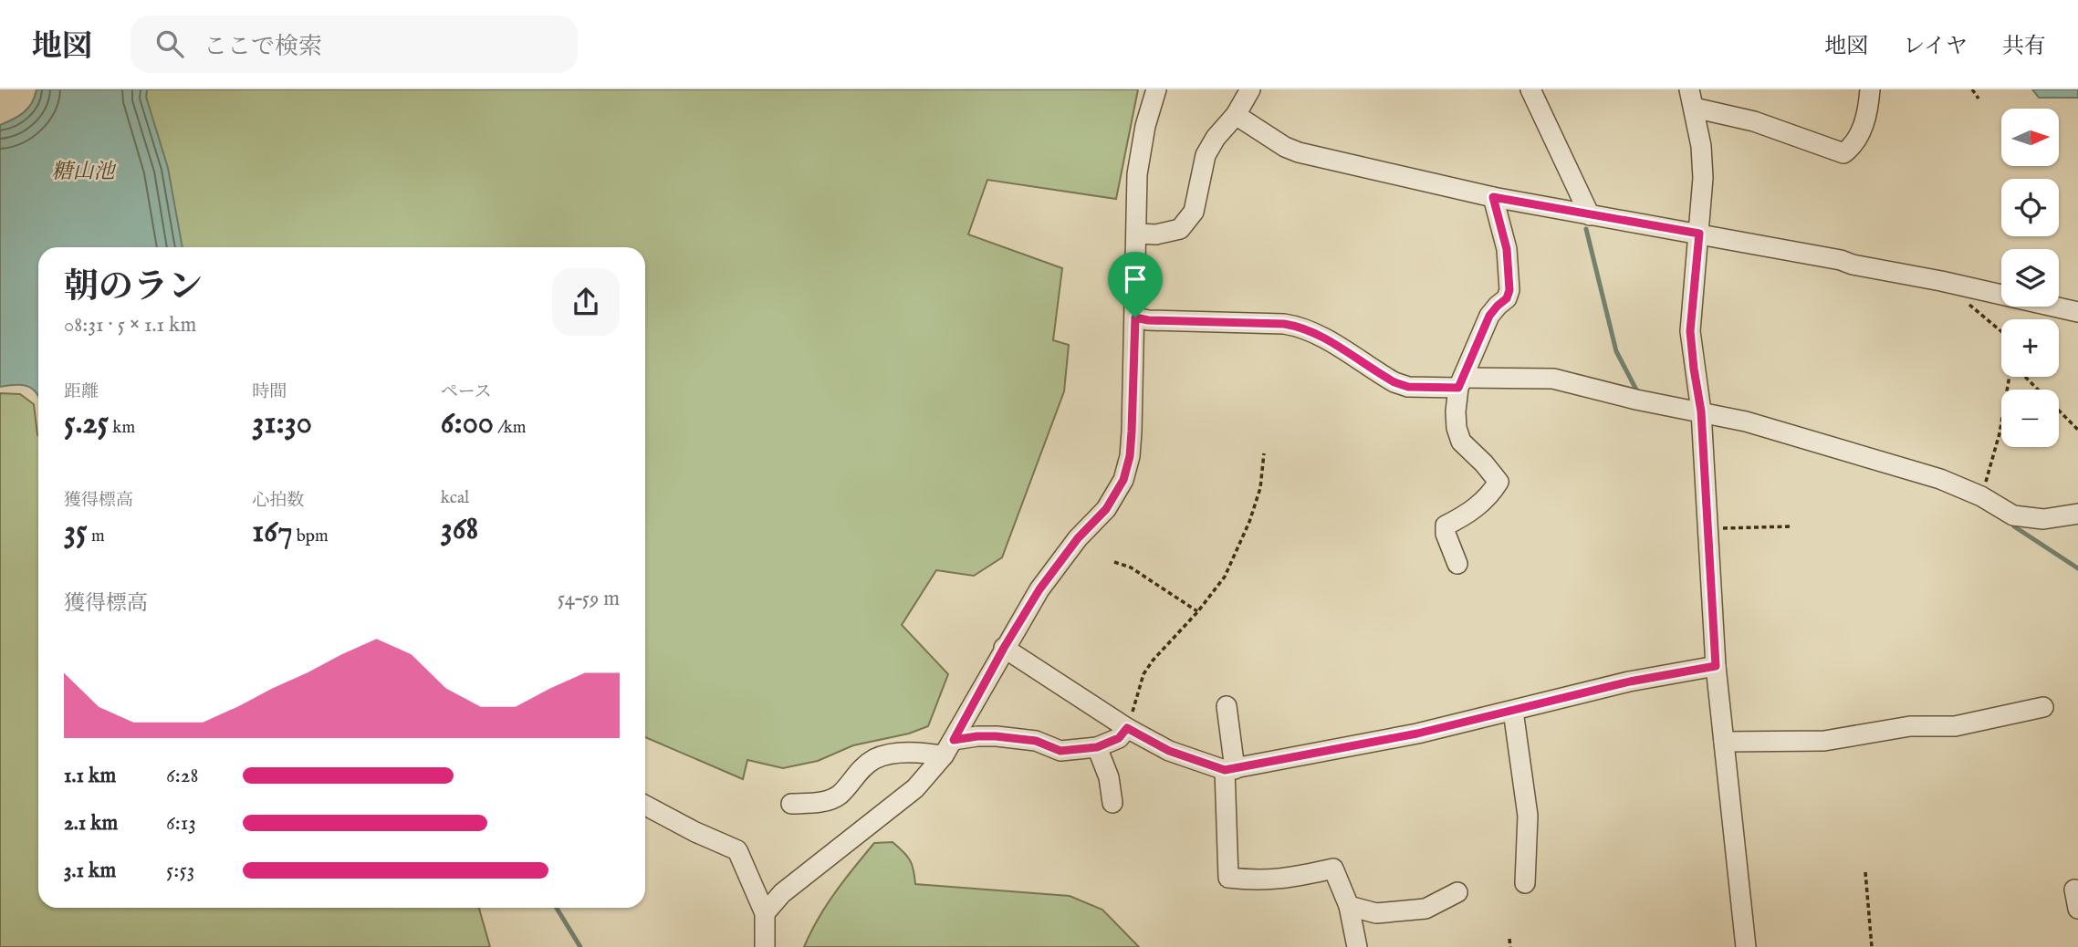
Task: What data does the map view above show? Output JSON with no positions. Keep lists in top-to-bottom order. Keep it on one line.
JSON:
{"water":["糖山池"],"north":"right","page":{"header":"地図","search":"ここで検索","nav":["地図","レイヤ","共有"],"map_buttons":["+","−"],"heading":["朝のラン","08:31 · 5 × 1.1 km"],"stats":[["距離","5.25 km"],["時間","31:30"],["ペース","6:00 /km"],["獲得標高","35 m"],["心拍数","167 bpm"],["kcal","368"]],"chart":["獲得標高","54–59 m"],"list":[{"name":"1.1 km","note":"6:28"},{"name":"2.1 km","note":"6:13"},{"name":"3.1 km","note":"5:53"}]}}
